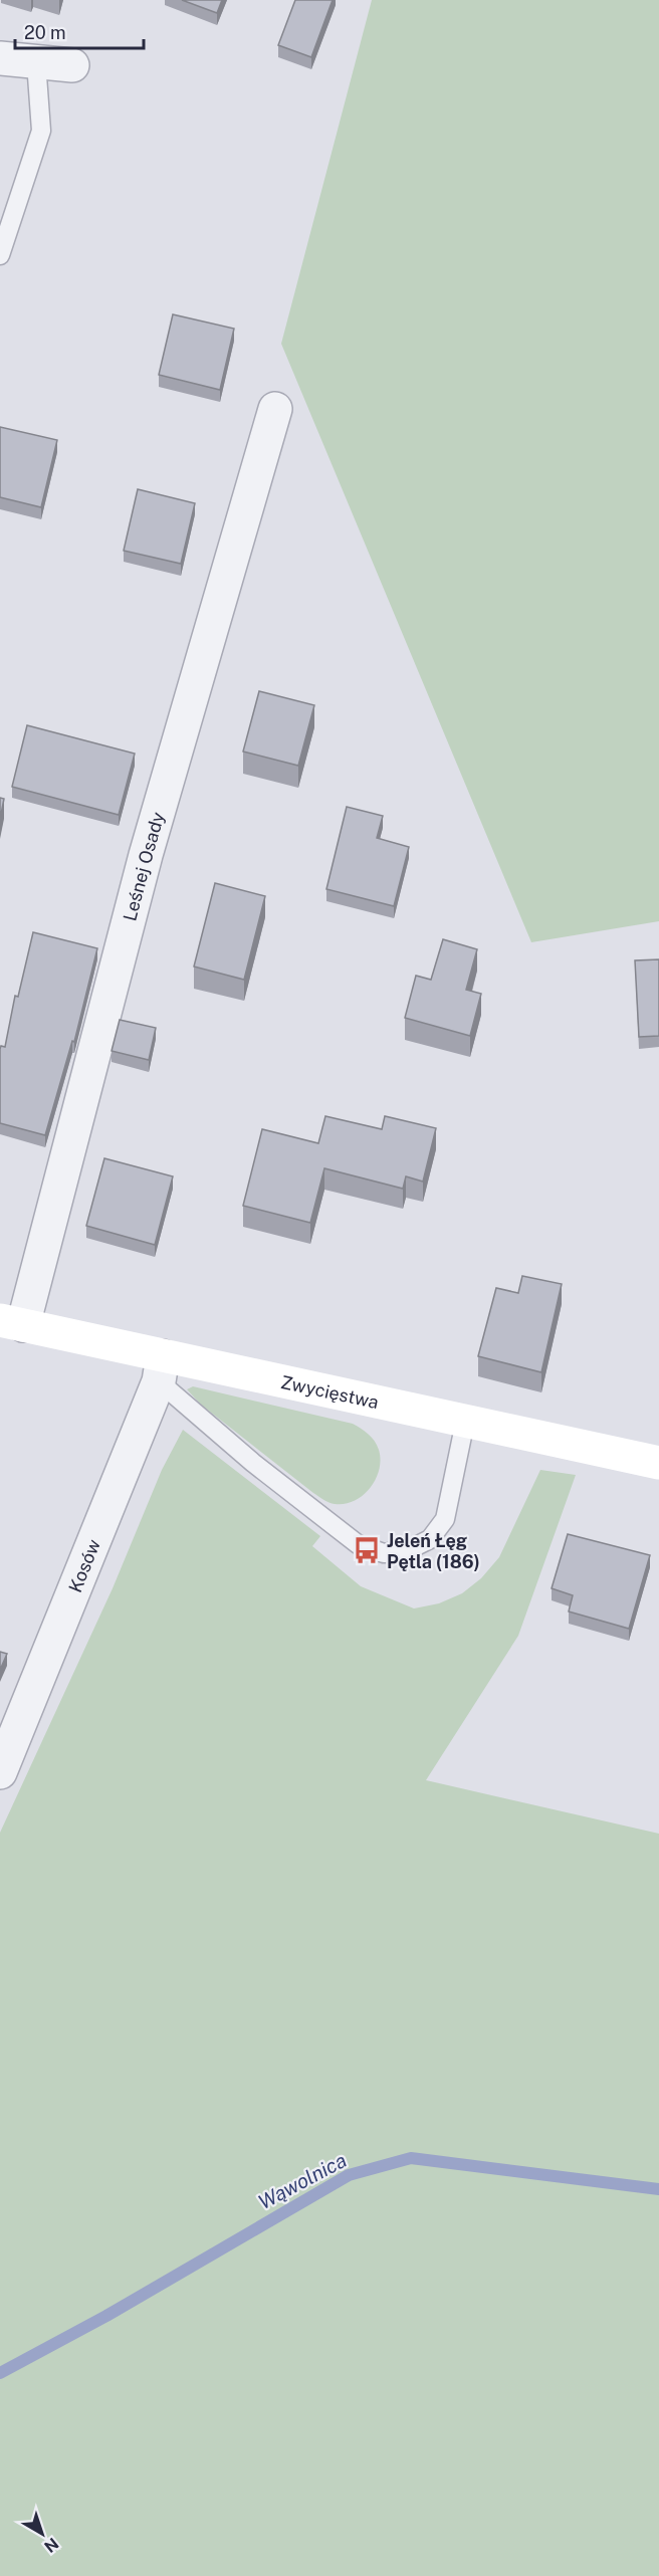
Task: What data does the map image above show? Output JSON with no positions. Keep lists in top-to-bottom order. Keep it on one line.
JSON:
{"streets":{"street":["Leśnej Osady","Zwycięstwa","Kosów"]},"crossings":[["Leśnej Osady","Zwycięstwa"],["Zwycięstwa","Kosów"]],"water":["Wąwolnica"],"places":{"bus stop":["Jeleń Łęg Pętla (186)"]},"scale_bar":"20 m","north":"bottom right"}
